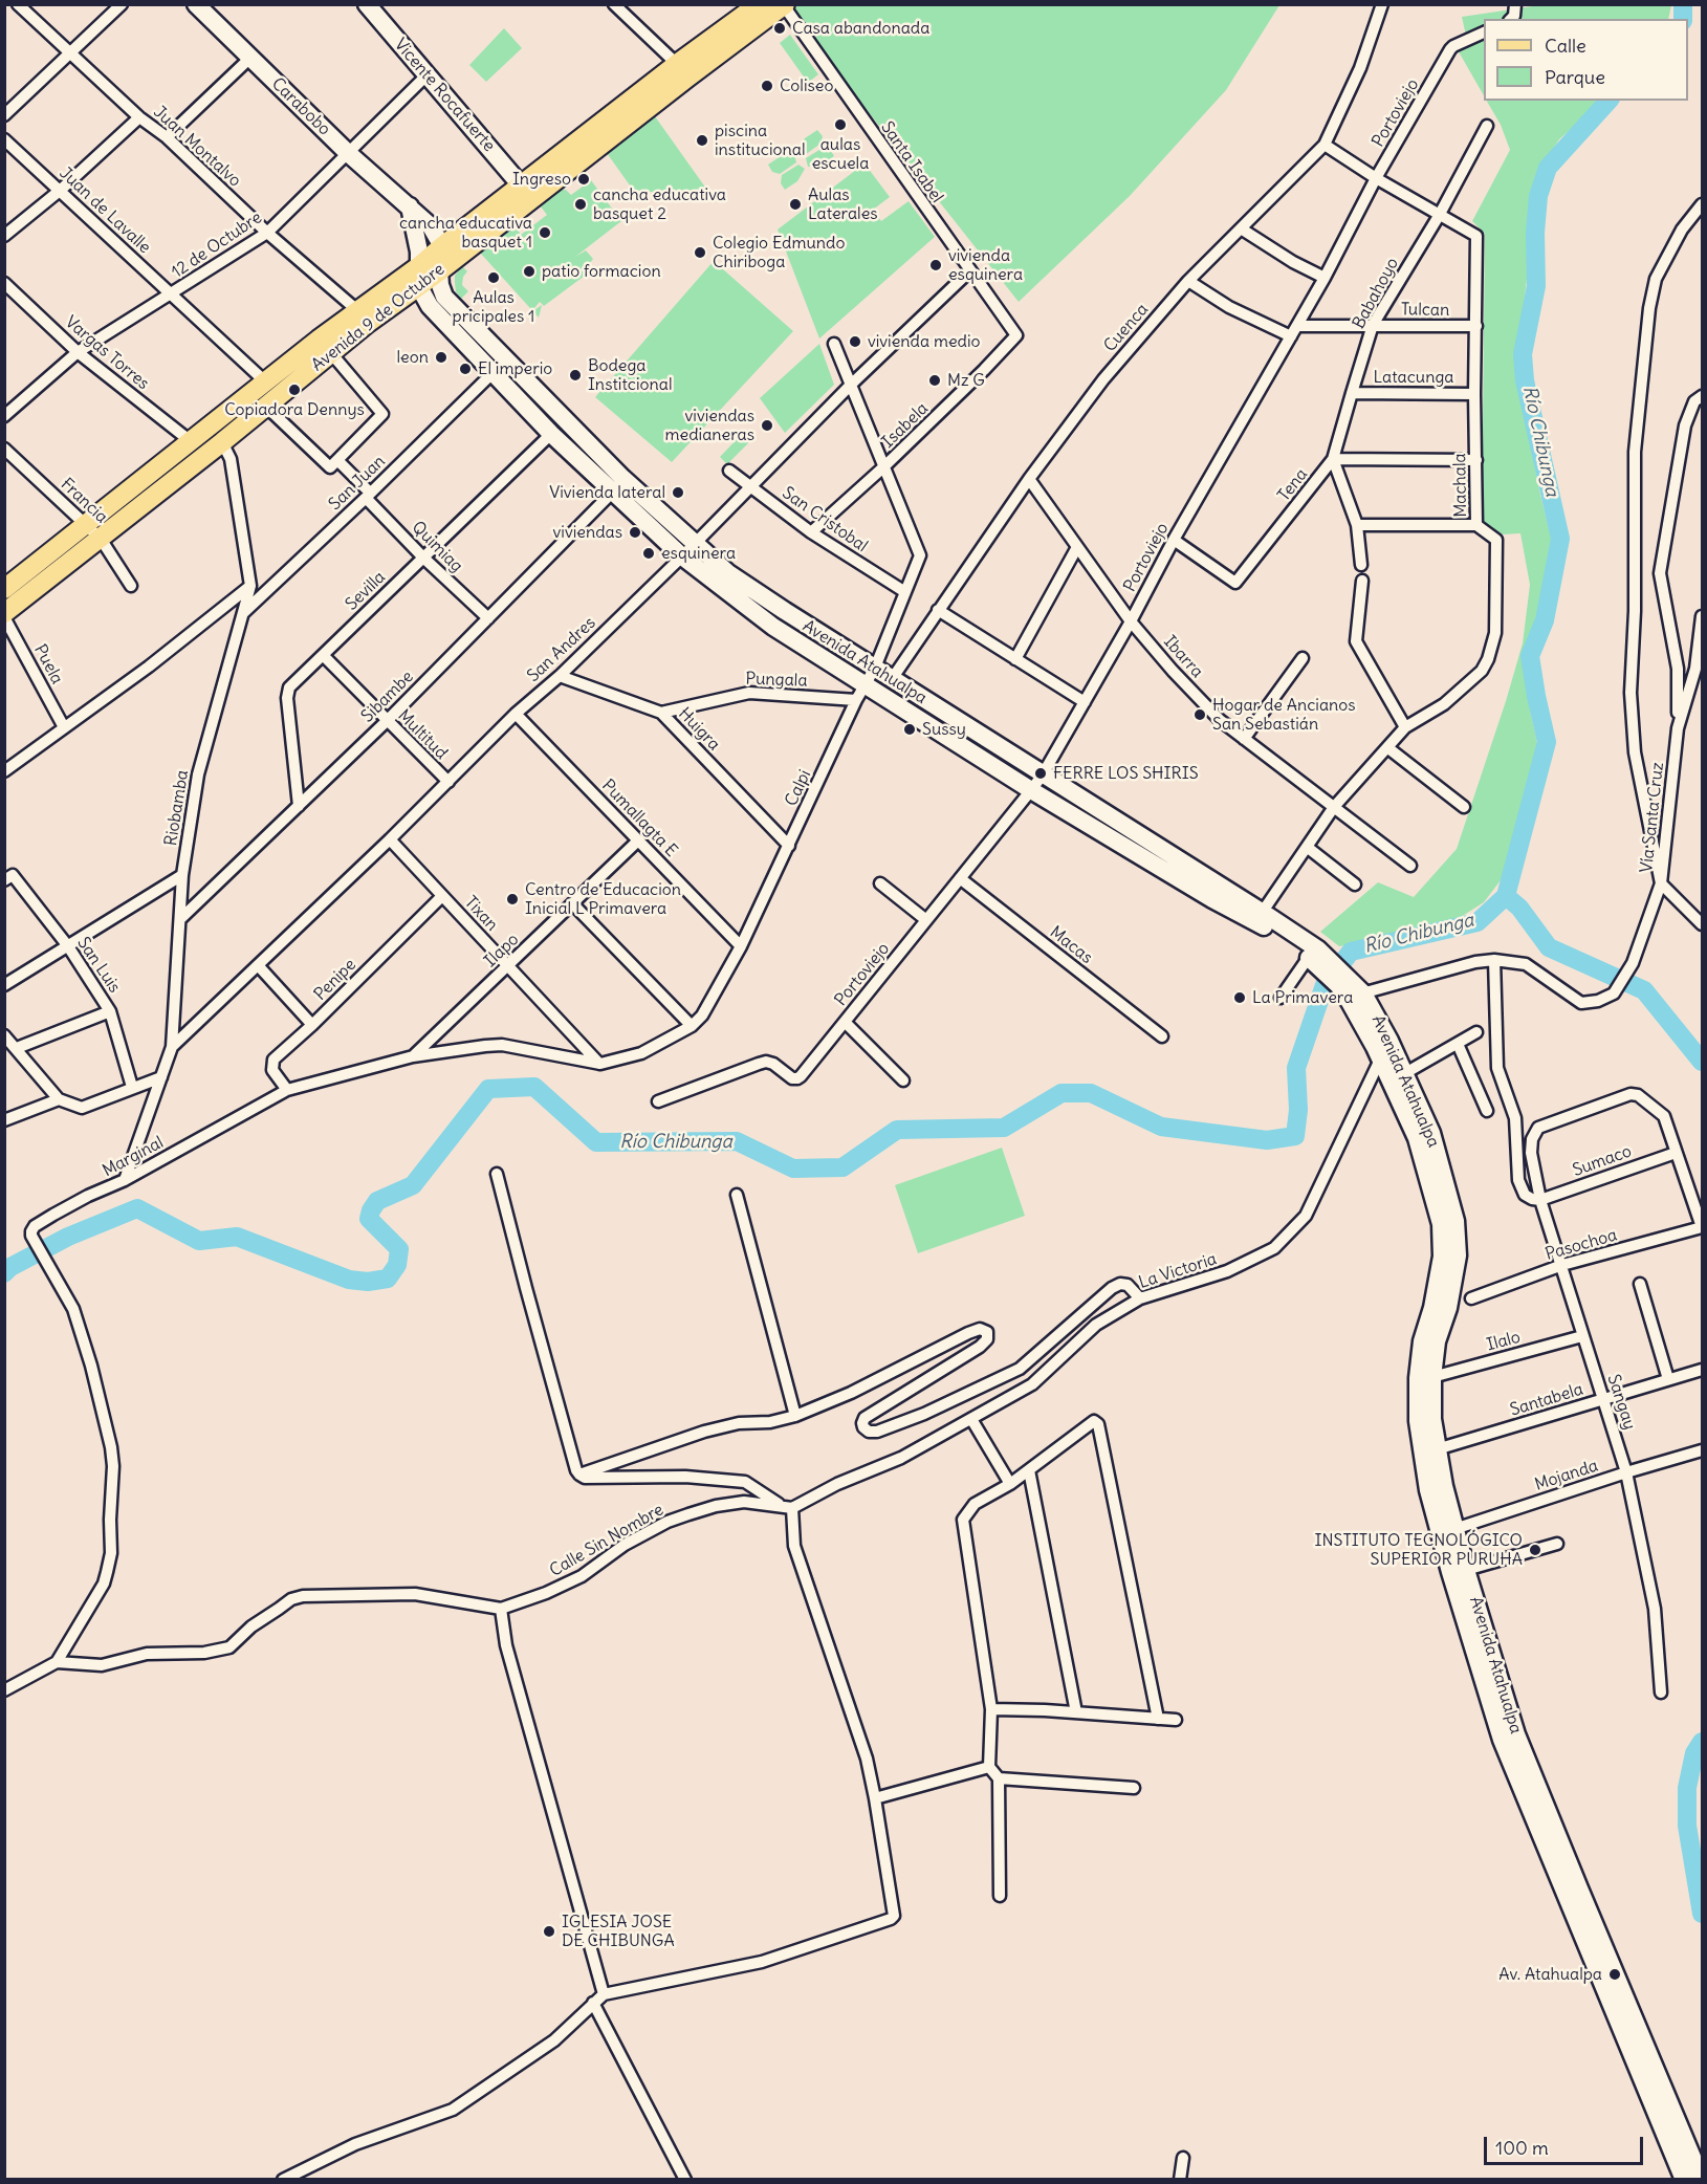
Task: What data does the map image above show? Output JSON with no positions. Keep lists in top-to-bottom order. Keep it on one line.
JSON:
{"streets":{"main road":["Vicente Rocafuerte","Carabobo","Avenida 9 de Octubre","Avenida Atahualpa"],"street":["Portoviejo","Juan Montalvo","Santa Isabel","Juan de Lavalle","12 de Octubre","Babahoyo","Tulcan","Cuenca","Vargas Torres","Latacunga","Isabela","San Juan","Tena","Machala","Francia","San Cristobal","Quimiag","Sevilla","San Andres","Ibarra","Puela","Pungala","Sibambe","Huigra","Multitud","Calpi","Riobamba","Vía Santa Cruz","Pumallagta E","Tixan","Macas","Ilapo","San Luis","Penipe","Marginal","Sumaco","Pasochoa","La Victoria","Ilalo","Santabela","Sangay","Mojanda","Calle Sin Nombre"]},"crossings":[["Vicente Rocafuerte","12 de Octubre"],["Vicente Rocafuerte","Avenida 9 de Octubre"],["Carabobo","12 de Octubre"],["Carabobo","Avenida 9 de Octubre"],["Carabobo","Avenida Atahualpa"],["Portoviejo","Tulcan"],["Portoviejo","Tena"],["Portoviejo","Machala"],["Portoviejo","Ibarra"],["Portoviejo","Avenida Atahualpa"],["Portoviejo","Macas"],["Juan Montalvo","12 de Octubre"],["Juan Montalvo","Avenida 9 de Octubre"],["Santa Isabel","Avenida 9 de Octubre"],["Santa Isabel","Isabela"],["Santa Isabel","San Andres"],["Juan de Lavalle","12 de Octubre"],["Juan de Lavalle","Avenida 9 de Octubre"],["12 de Octubre","Vargas Torres"],["Babahoyo","Tulcan"],["Babahoyo","Latacunga"],["Babahoyo","Tena"],["Babahoyo","Machala"],["Tulcan","Cuenca"],["Tulcan","Machala"],["Avenida 9 de Octubre","Vargas Torres"],["Avenida 9 de Octubre","Francia"],["Avenida 9 de Octubre","Quimiag"],["Avenida 9 de Octubre","Avenida Atahualpa"],["Avenida 9 de Octubre","Puela"],["Avenida 9 de Octubre","Riobamba"],["Cuenca","Machala"],["Cuenca","Ibarra"],["Cuenca","Avenida Atahualpa"],["Latacunga","Machala"],["Isabela","San Cristobal"],["Isabela","Calpi"],["San Juan","Quimiag"],["San Juan","Avenida Atahualpa"],["San Juan","Riobamba"],["Machala","Ibarra"],["Machala","Avenida Atahualpa"],["San Cristobal","San Andres"],["San Cristobal","Calpi"],["Quimiag","Sevilla"],["Quimiag","Sibambe"],["Sevilla","Avenida Atahualpa"],["Sevilla","Sibambe"],["Sevilla","Multitud"],["San Andres","Avenida Atahualpa"],["San Andres","Huigra"],["San Andres","Multitud"],["San Andres","Riobamba"],["San Andres","Pumallagta E"],["San Andres","Tixan"],["Avenida Atahualpa","Sibambe"],["Avenida Atahualpa","Calpi"],["Avenida Atahualpa","Vía Santa Cruz"],["Avenida Atahualpa","La Victoria"],["Avenida Atahualpa","Ilalo"],["Avenida Atahualpa","Santabela"],["Avenida Atahualpa","Mojanda"],["Pungala","Huigra"],["Pungala","Calpi"],["Sibambe","Multitud"],["Sibambe","Riobamba"],["Huigra","Calpi"],["Calpi","Pumallagta E"],["Calpi","Marginal"],["Riobamba","Marginal"],["Pumallagta E","Ilapo"],["Tixan","Ilapo"],["Tixan","Penipe"],["Tixan","Marginal"],["Ilapo","Marginal"],["Penipe","Marginal"],["Marginal","Calle Sin Nombre"],["Sumaco","Sangay"],["Pasochoa","Sangay"],["La Victoria","Calle Sin Nombre"],["Ilalo","Sangay"],["Santabela","Sangay"],["Sangay","Mojanda"]],"water":["Río Chibunga"],"places":["Casa abandonada","Coliseo","aulas escuela","piscina institucional","Ingreso","cancha educativa basquet 2","Aulas Laterales","cancha educativa basquet 1","Colegio Edmundo Chiriboga","vivienda esquinera","patio formacion","Aulas pricipales 1","vivienda medio","leon","El imperio","Bodega Institcional","Mz G","Copiadora Dennys","viviendas medianeras","Vivienda lateral","viviendas","esquinera","Hogar de Ancianos San Sebastián","Sussy","FERRE LOS SHIRIS","Centro de Educacion Inicial L Primavera","La Primavera","INSTITUTO TECNOLÓGICO SUPERIOR PURUHA","IGLESIA JOSE DE CHIBUNGA","Av. Atahualpa"],"legend":["Calle","Parque"],"scale_bar":"100 m"}
